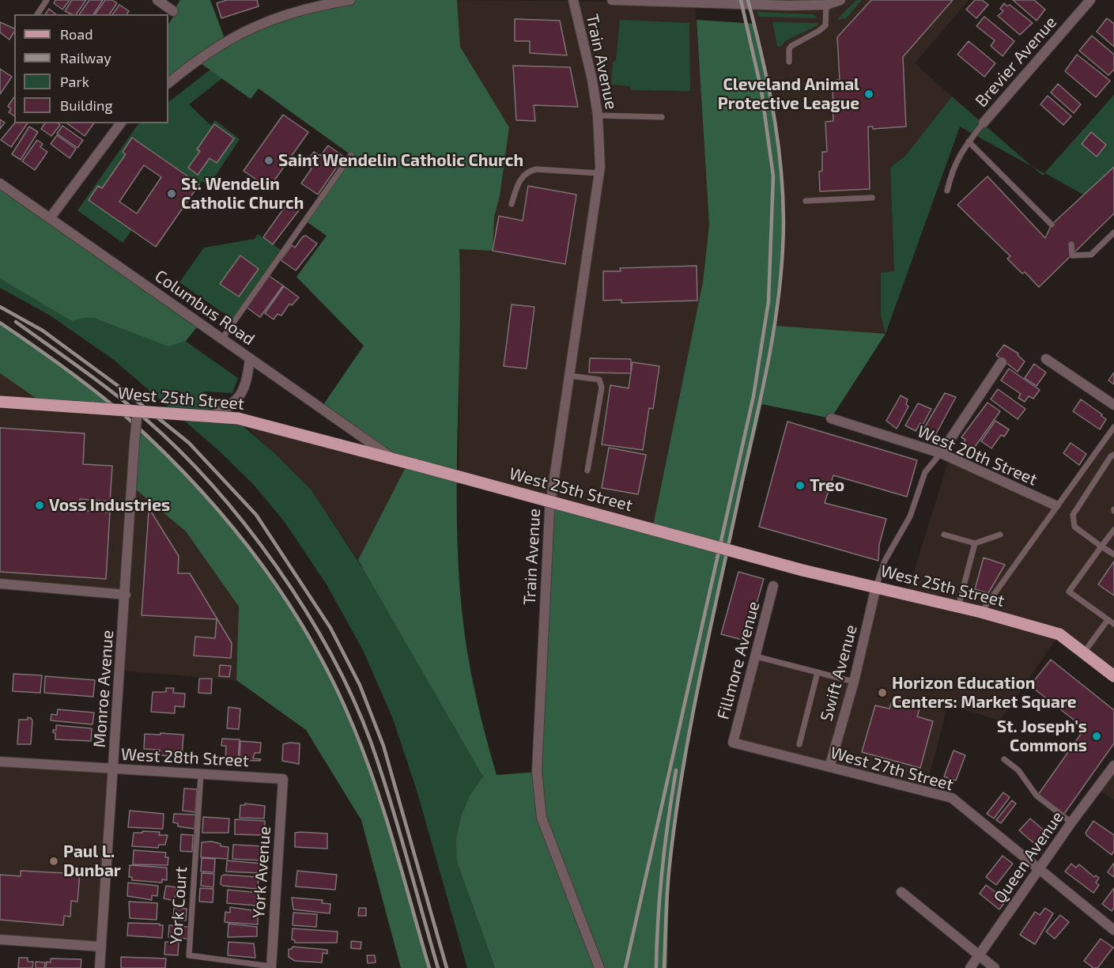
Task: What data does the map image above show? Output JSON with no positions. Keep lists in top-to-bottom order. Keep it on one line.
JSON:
{"streets":{"main road":["West 25th Street"],"street":["Train Avenue","Brevier Avenue","Columbus Road","West 20th Street","Fillmore Avenue","Swift Avenue","Monroe Avenue","West 28th Street","West 27th Street","Queen Avenue","York Avenue"],"lane":["York Court"]},"crossings":[["Columbus Road","West 25th Street"],["West 25th Street","Swift Avenue"],["West 25th Street","Monroe Avenue"],["Fillmore Avenue","West 27th Street"],["Swift Avenue","West 27th Street"],["Monroe Avenue","West 28th Street"],["West 28th Street","York Avenue"],["West 28th Street","York Court"],["West 27th Street","Queen Avenue"],["York Avenue","York Court"]],"places":["Cleveland Animal Protective League","Saint Wendelin Catholic Church","St. Wendelin Catholic Church","Treo","Voss Industries","Horizon Education Centers: Market Square","St. Joseph's Commons","Paul L. Dunbar"],"legend":["Road","Railway","Park","Building"]}
